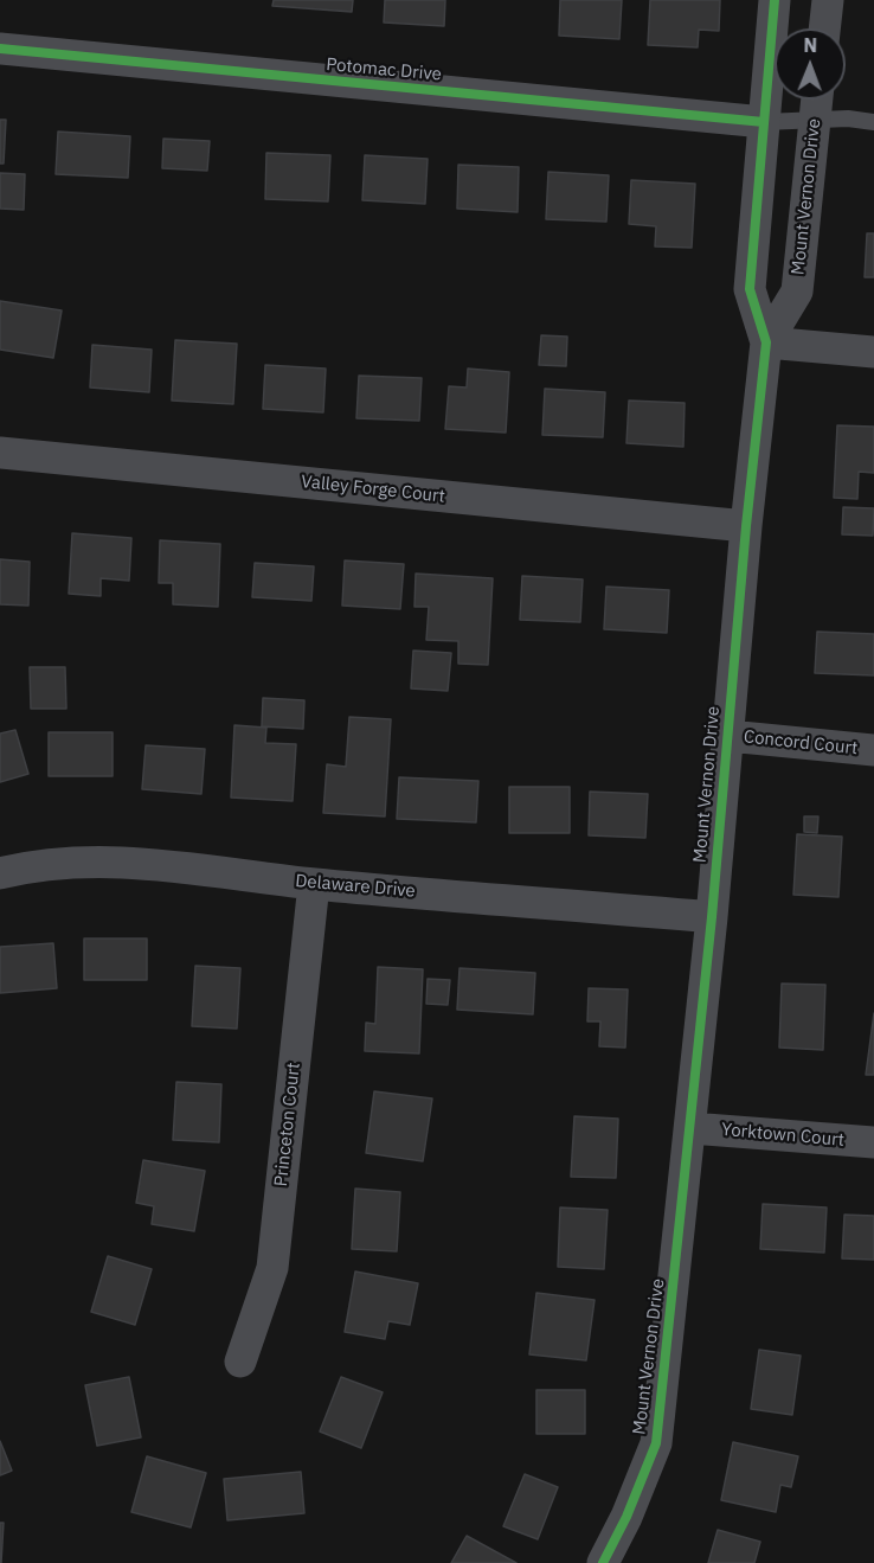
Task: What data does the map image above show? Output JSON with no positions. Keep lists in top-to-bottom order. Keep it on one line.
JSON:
{"streets":{"street":["Potomac Drive","Mount Vernon Drive","Valley Forge Court","Concord Court","Delaware Drive","Princeton Court","Yorktown Court"]},"crossings":[["Potomac Drive","Mount Vernon Drive"],["Mount Vernon Drive","Valley Forge Court"],["Mount Vernon Drive","Concord Court"],["Mount Vernon Drive","Delaware Drive"],["Mount Vernon Drive","Yorktown Court"],["Delaware Drive","Princeton Court"]],"north":"top"}
